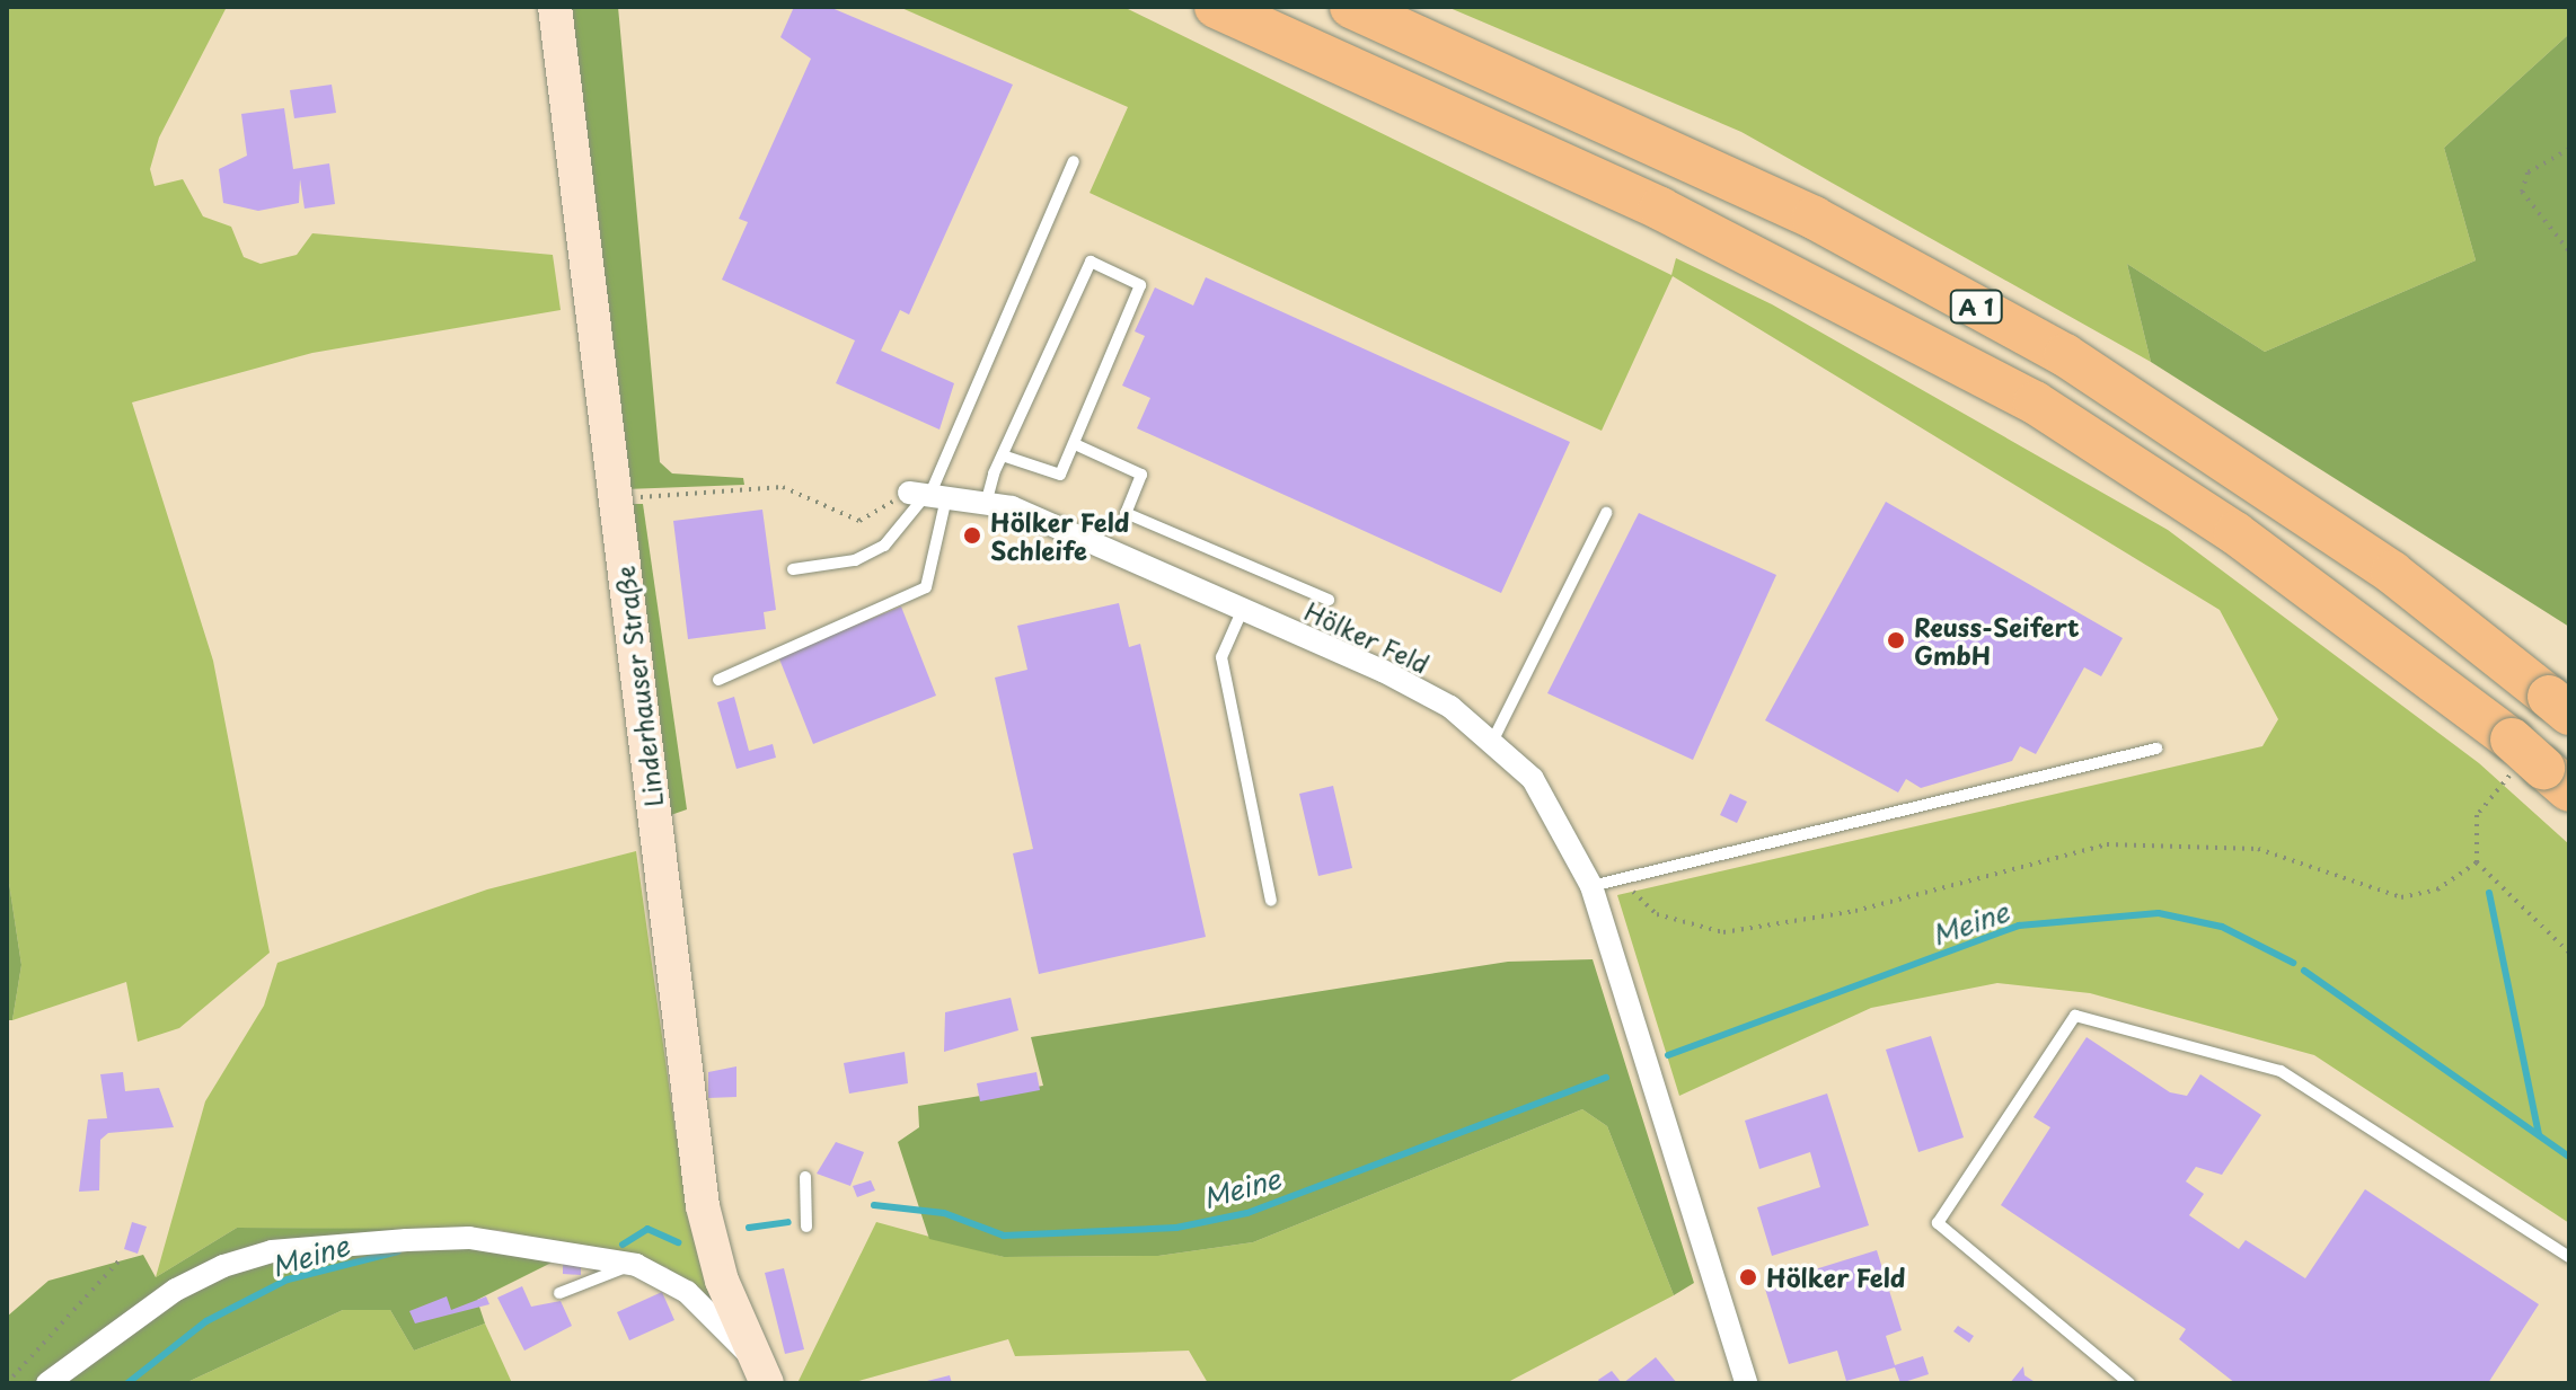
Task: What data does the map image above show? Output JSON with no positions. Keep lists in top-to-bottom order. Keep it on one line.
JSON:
{"streets":{"highway":["A 1"],"main road":["Linderhauser Straße"],"street":["Hölker Feld"]},"water":["Meine"],"places":["Hölker Feld Schleife","Reuss-Seifert GmbH","Hölker Feld"]}
